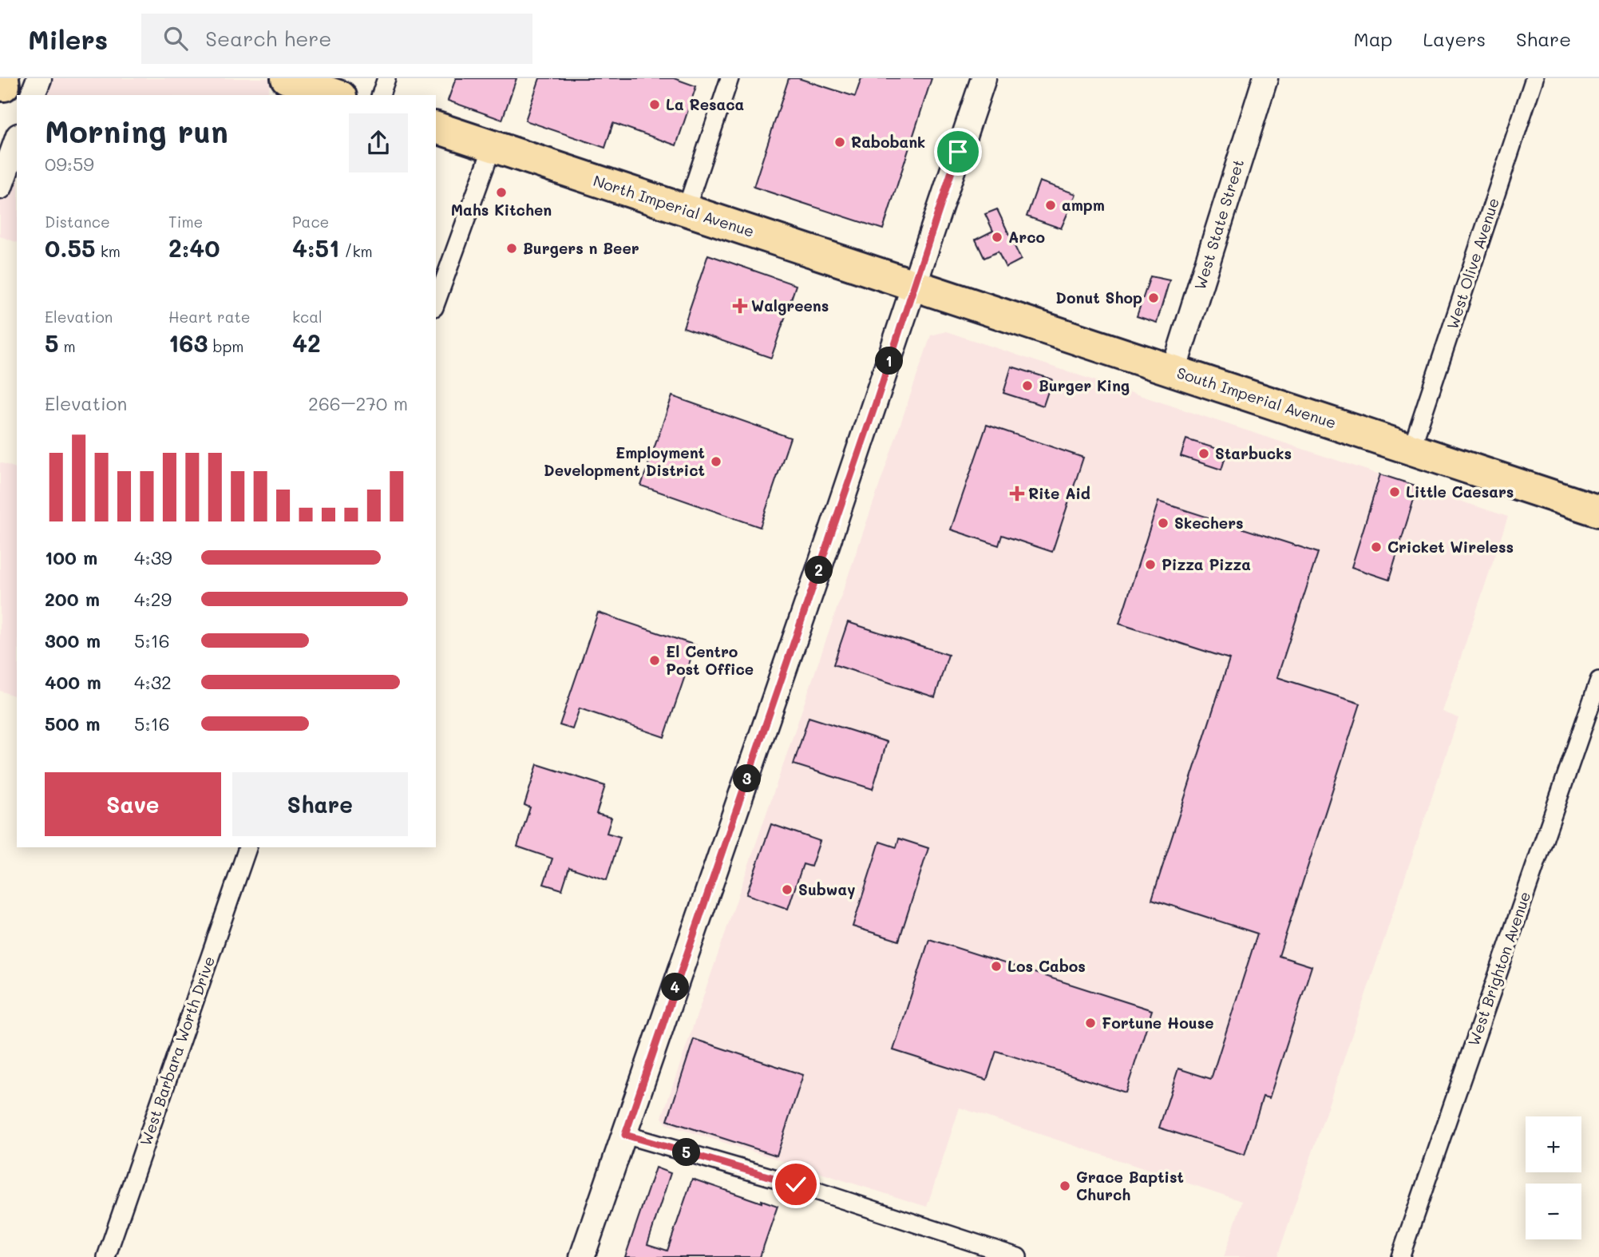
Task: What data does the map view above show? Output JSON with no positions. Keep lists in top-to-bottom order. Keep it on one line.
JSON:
{"streets":{"highway":["North Imperial Avenue","South Imperial Avenue"],"street":["West State Street","West Olive Avenue","West Brighton Avenue","West Barbara Worth Drive"]},"crossings":[["North Imperial Avenue","South Imperial Avenue"],["West State Street","South Imperial Avenue"],["West Olive Avenue","South Imperial Avenue"]],"places":{"other":["La Resaca","Rabobank","Mahs Kitchen","ampm","Arco","Burgers n Beer","Donut Shop","Burger King","Starbucks","Employment Development District","Little Caesars","Skechers","Cricket Wireless","Pizza Pizza","El Centro Post Office","Subway","Los Cabos","Fortune House","Grace Baptist Church"],"health":["Walgreens","Rite Aid"]},"page":{"header":"Milers","search":"Search here","nav":["Map","Layers","Share"],"heading":["Morning run","09:59"],"stats":[["Distance","0.55 km"],["Time","2:40"],["Pace","4:51 /km"],["Elevation","5 m"],["Heart rate","163 bpm"],["kcal","42"]],"pins":["1","2","3","4","5"],"chart":["Elevation","266–270 m"],"list":[{"name":"100 m","note":"4:39"},{"name":"200 m","note":"4:29"},{"name":"300 m","note":"5:16"},{"name":"400 m","note":"4:32"},{"name":"500 m","note":"5:16"}],"buttons":["Save","Share"],"map_buttons":["+","−"]}}
